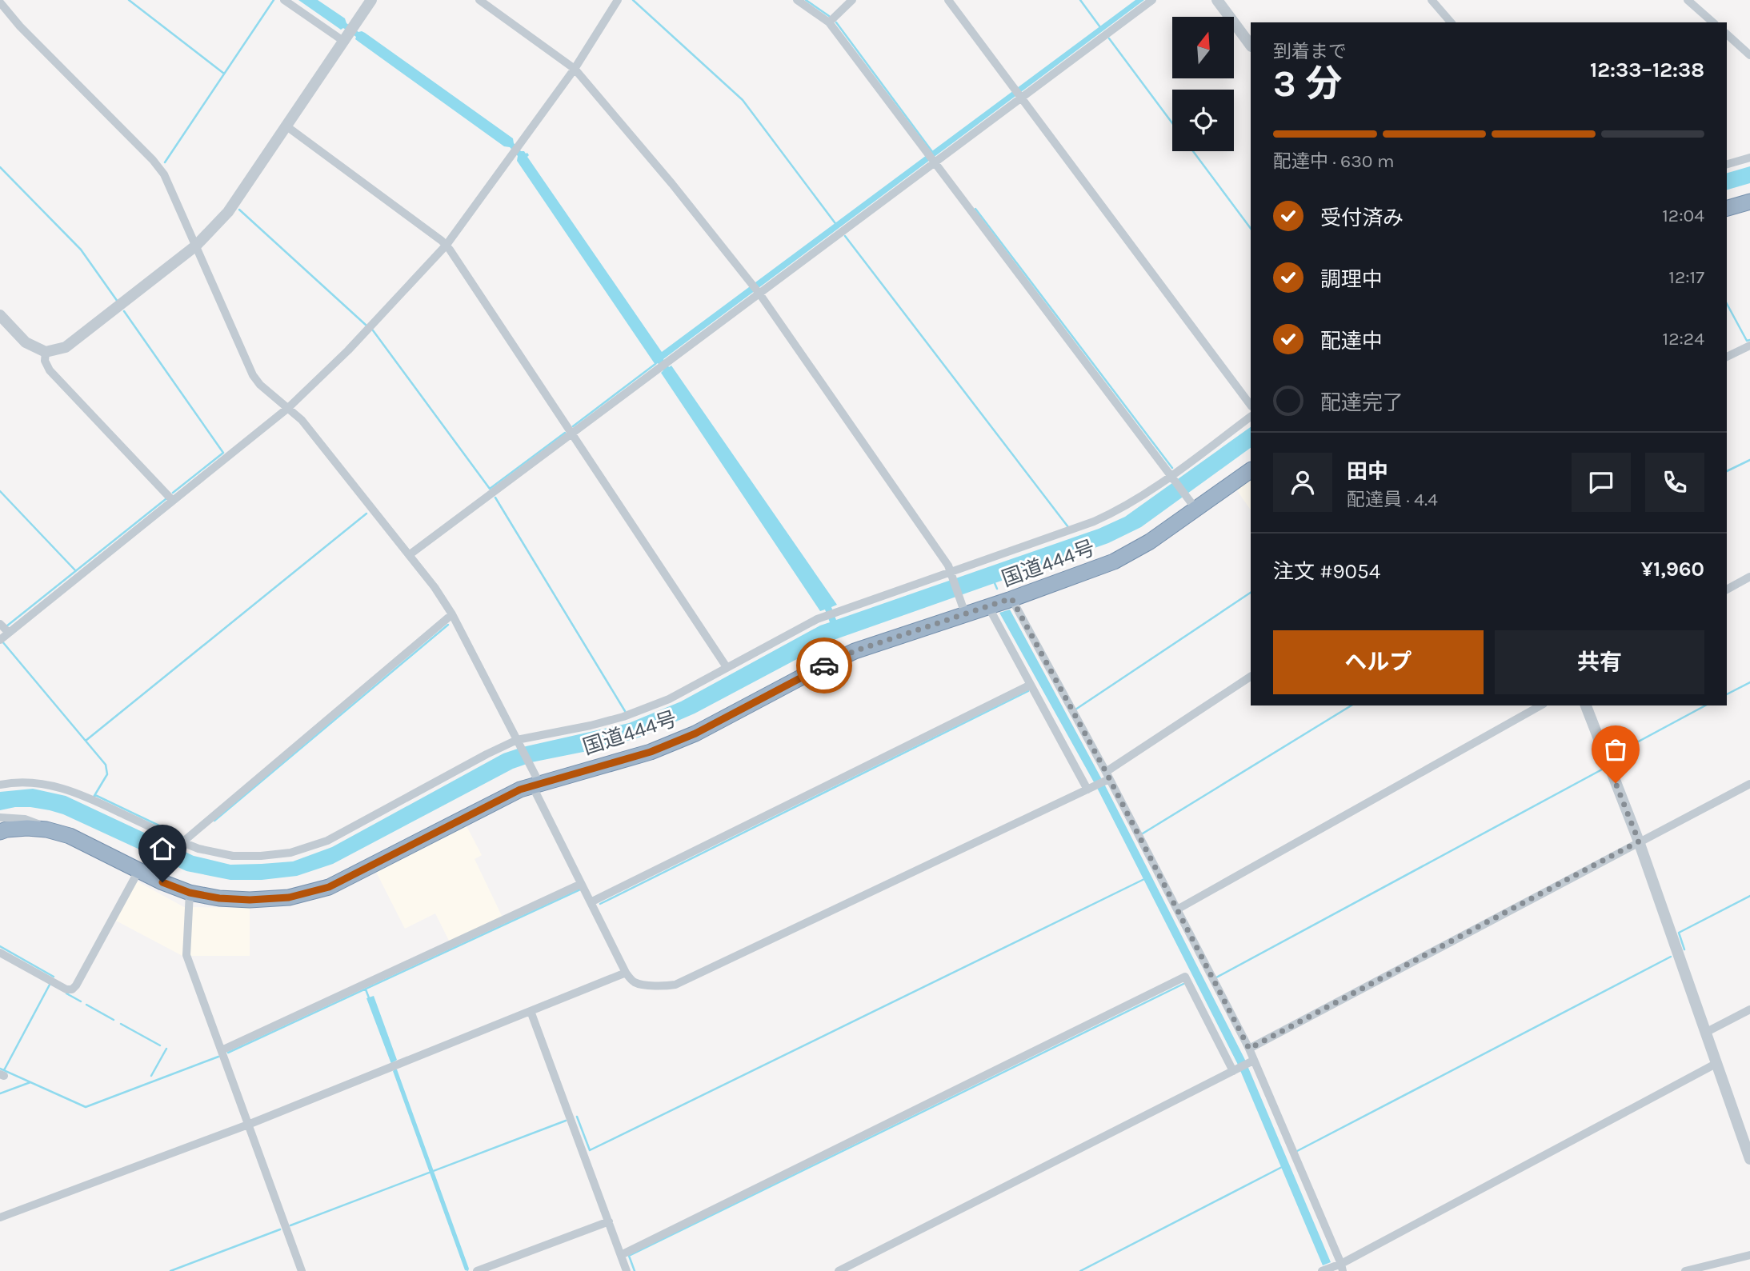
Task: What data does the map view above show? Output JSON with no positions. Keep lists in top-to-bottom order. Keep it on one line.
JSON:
{"streets":{"highway":["国道444号"]},"north":"top","page":{"heading":["3 分","到着まで","12:33–12:38"],"panel":["田中","配達員 · 4.4","注文 #9054","¥1,960"],"bar":"配達中 · 630 m","list":[["受付済み","12:04"],["調理中","12:17"],["配達中","12:24"],"配達完了"],"buttons":["ヘルプ","共有"]}}
